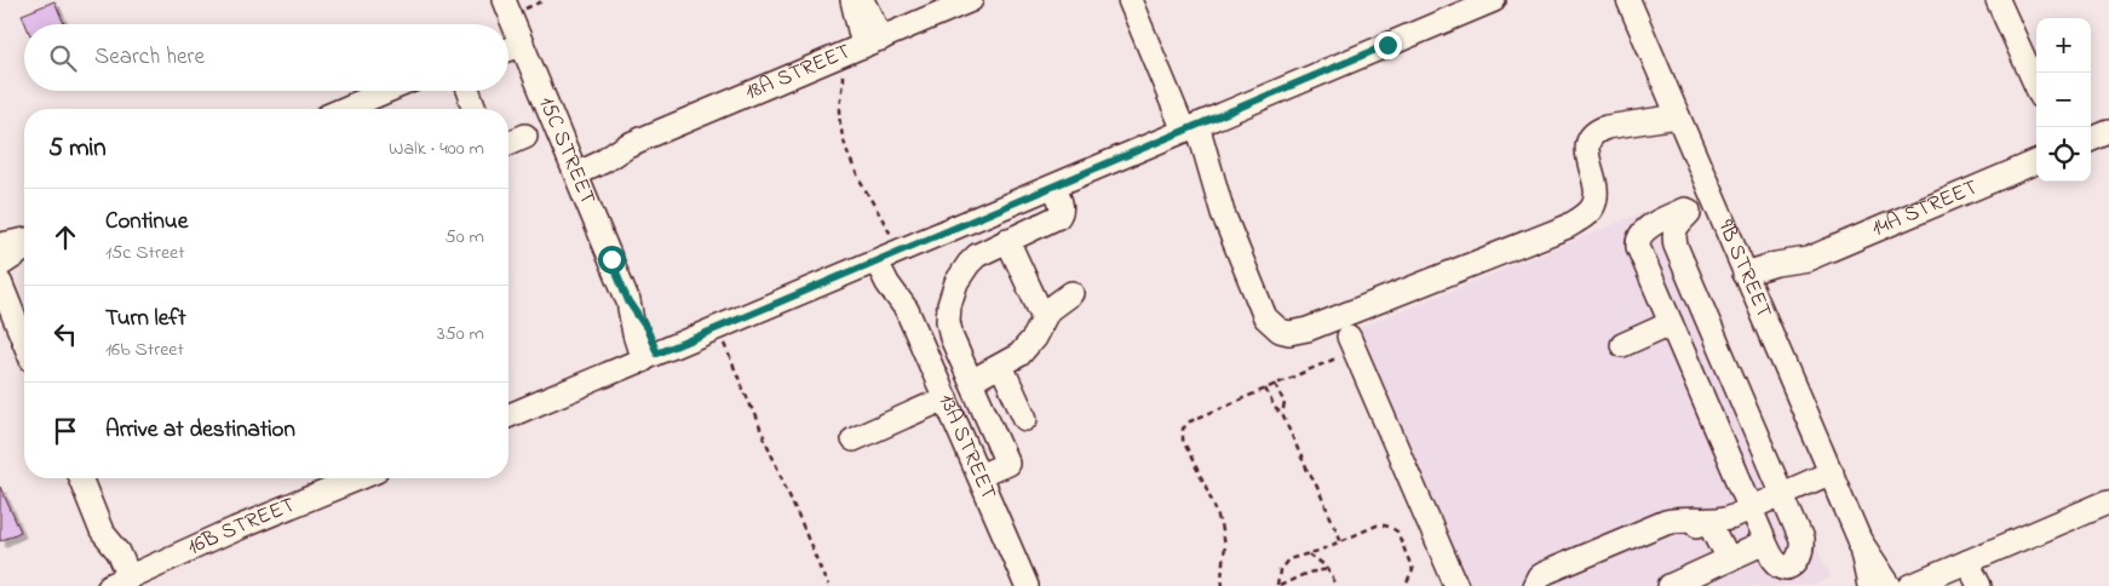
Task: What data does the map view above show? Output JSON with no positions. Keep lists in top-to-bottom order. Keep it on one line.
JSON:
{"streets":{"street":["18A STREET","15C STREET","14A STREET","9B STREET","13A STREET","16B STREET"]},"crossings":[["18A STREET","15C STREET"],["14A STREET","9B STREET"]],"page":{"map_buttons":["+","−"],"search":"Search here","heading":["5 min","Walk · 400 m"],"list":[["Continue","15c Street","50 m"],["Turn left","16b Street","350 m"],"Arrive at destination"]}}
